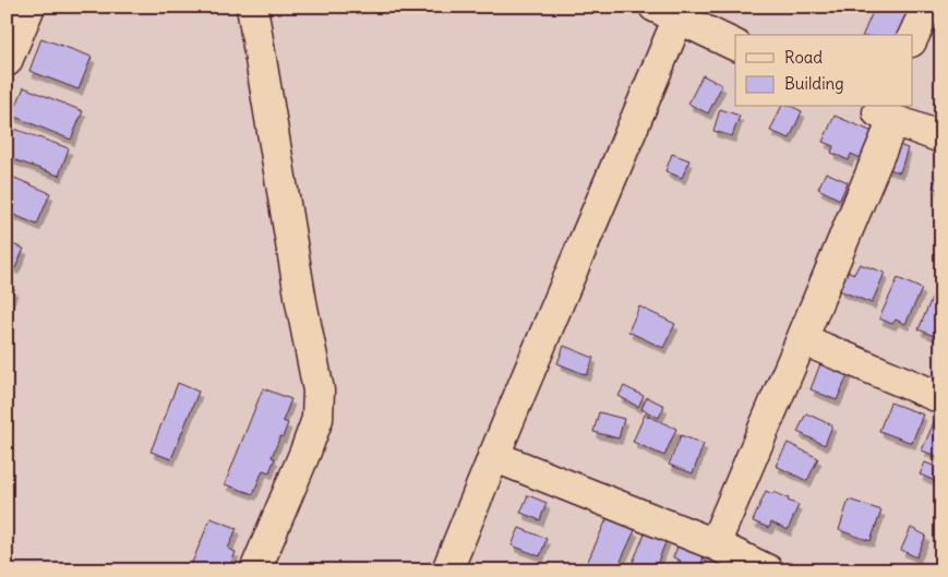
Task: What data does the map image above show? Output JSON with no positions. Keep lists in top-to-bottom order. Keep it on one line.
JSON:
{"legend":["Road","Building"]}
